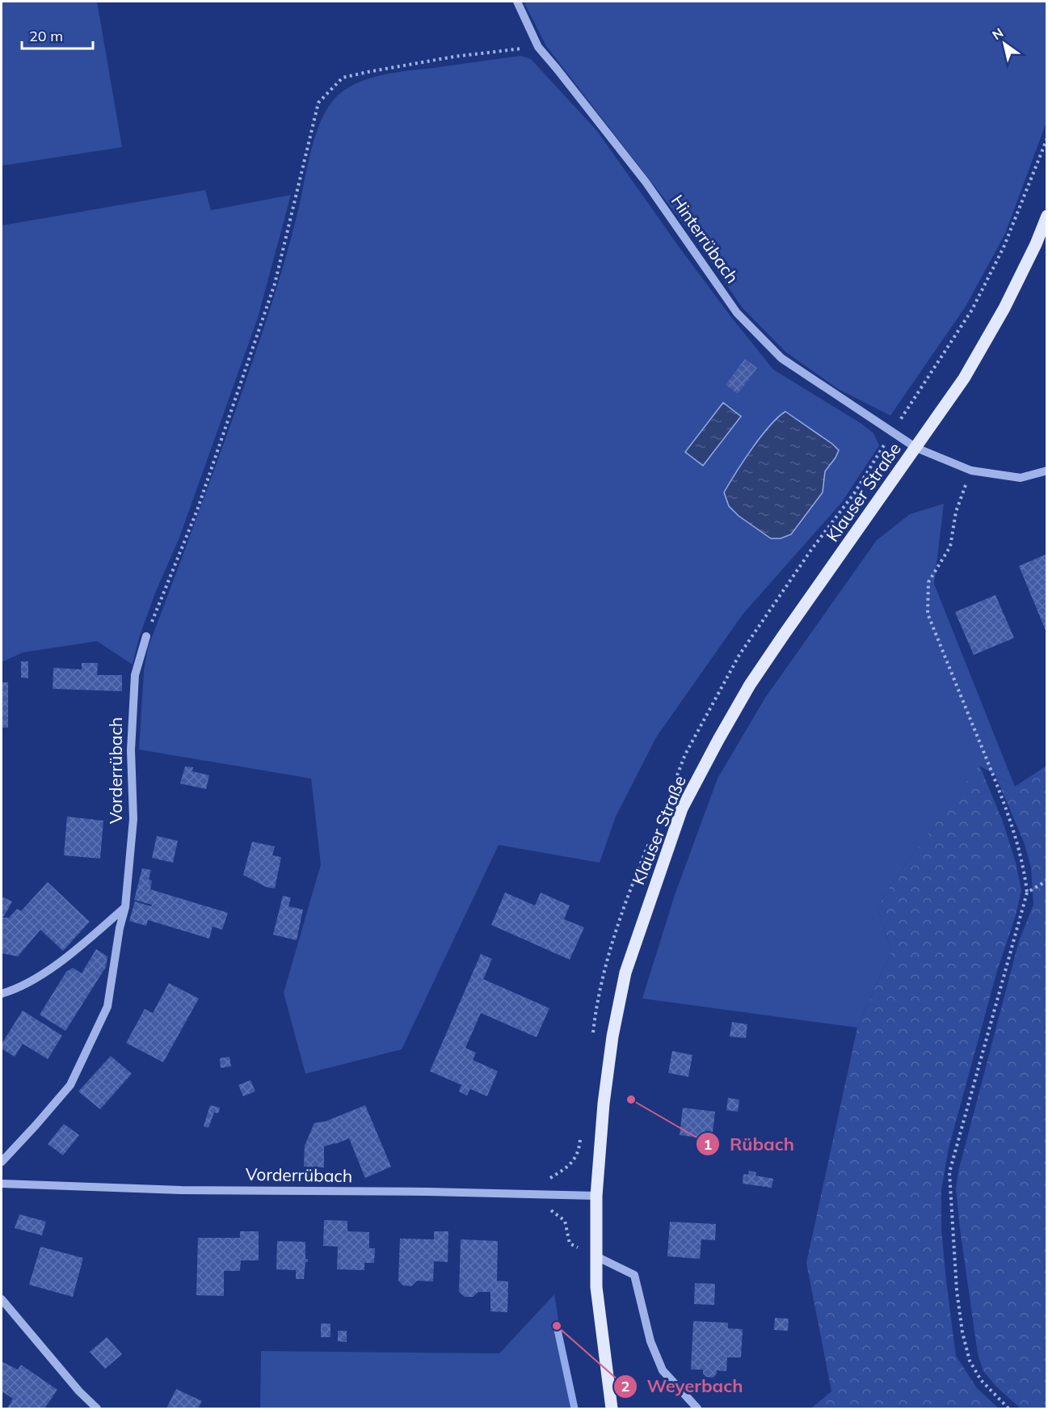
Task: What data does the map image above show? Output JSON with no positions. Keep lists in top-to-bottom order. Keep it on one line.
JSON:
{"streets":{"main road":["Klauser Straße"],"street":["Hinterrübach","Vorderrübach"]},"crossings":[["Hinterrübach","Klauser Straße"],["Klauser Straße","Vorderrübach"]],"places":["Rübach","Weyerbach"],"scale_bar":"20 m","north":"top left"}
